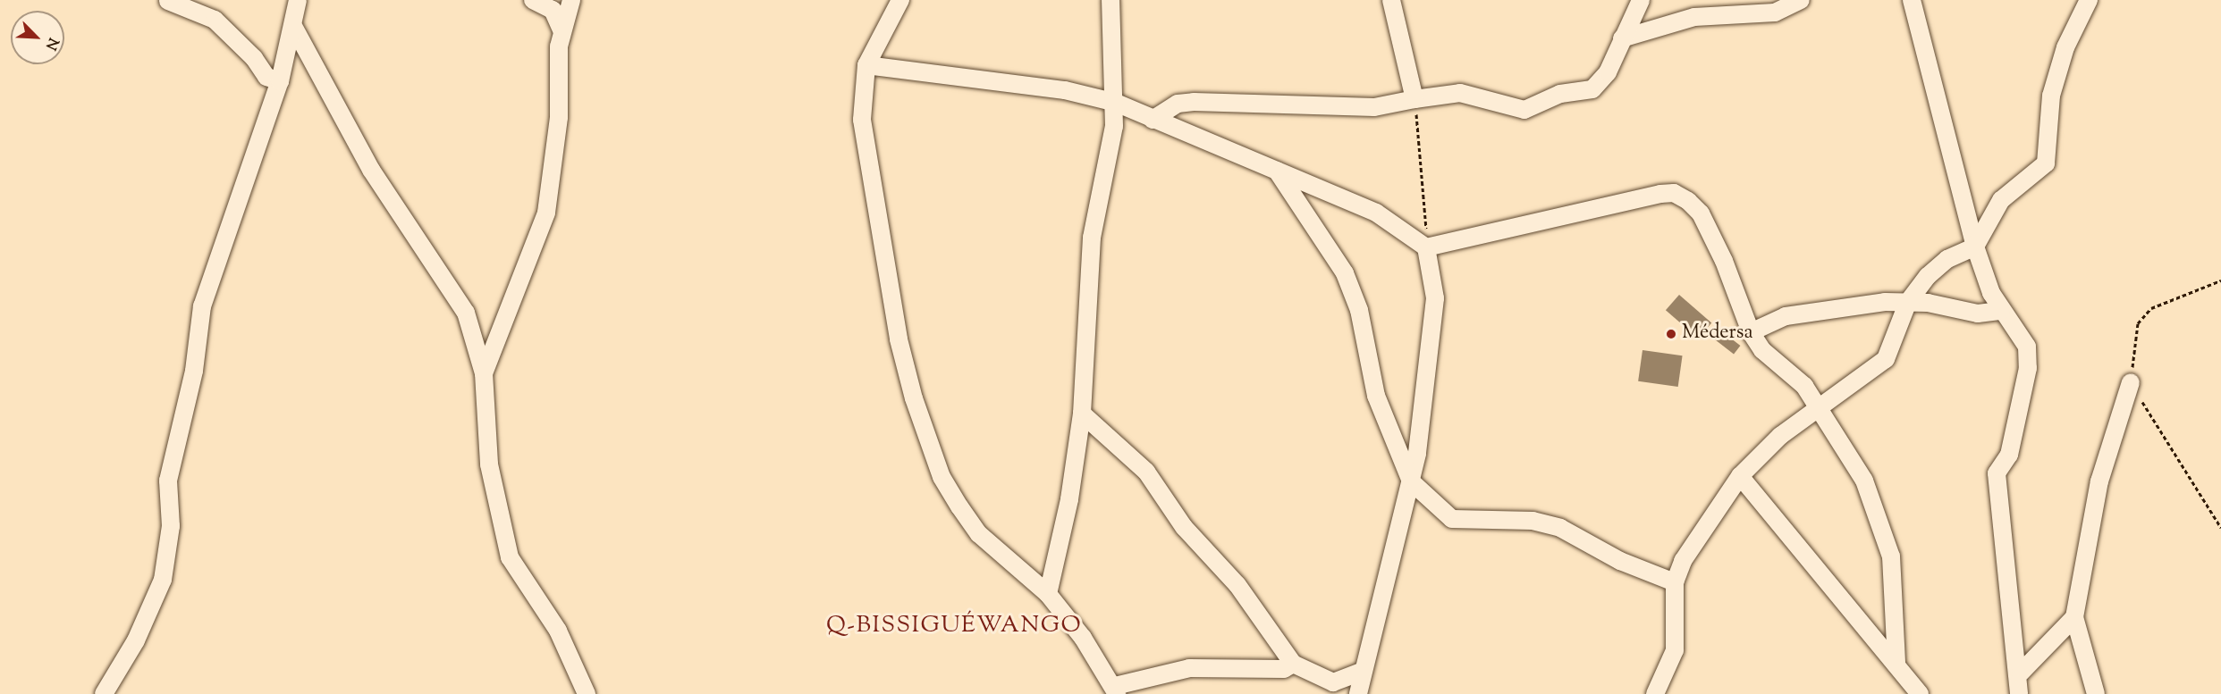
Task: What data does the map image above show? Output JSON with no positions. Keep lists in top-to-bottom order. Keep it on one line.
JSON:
{"districts":["Q-BISSIGUÉWANGO"],"places":["Médersa"],"north":"bottom right"}
